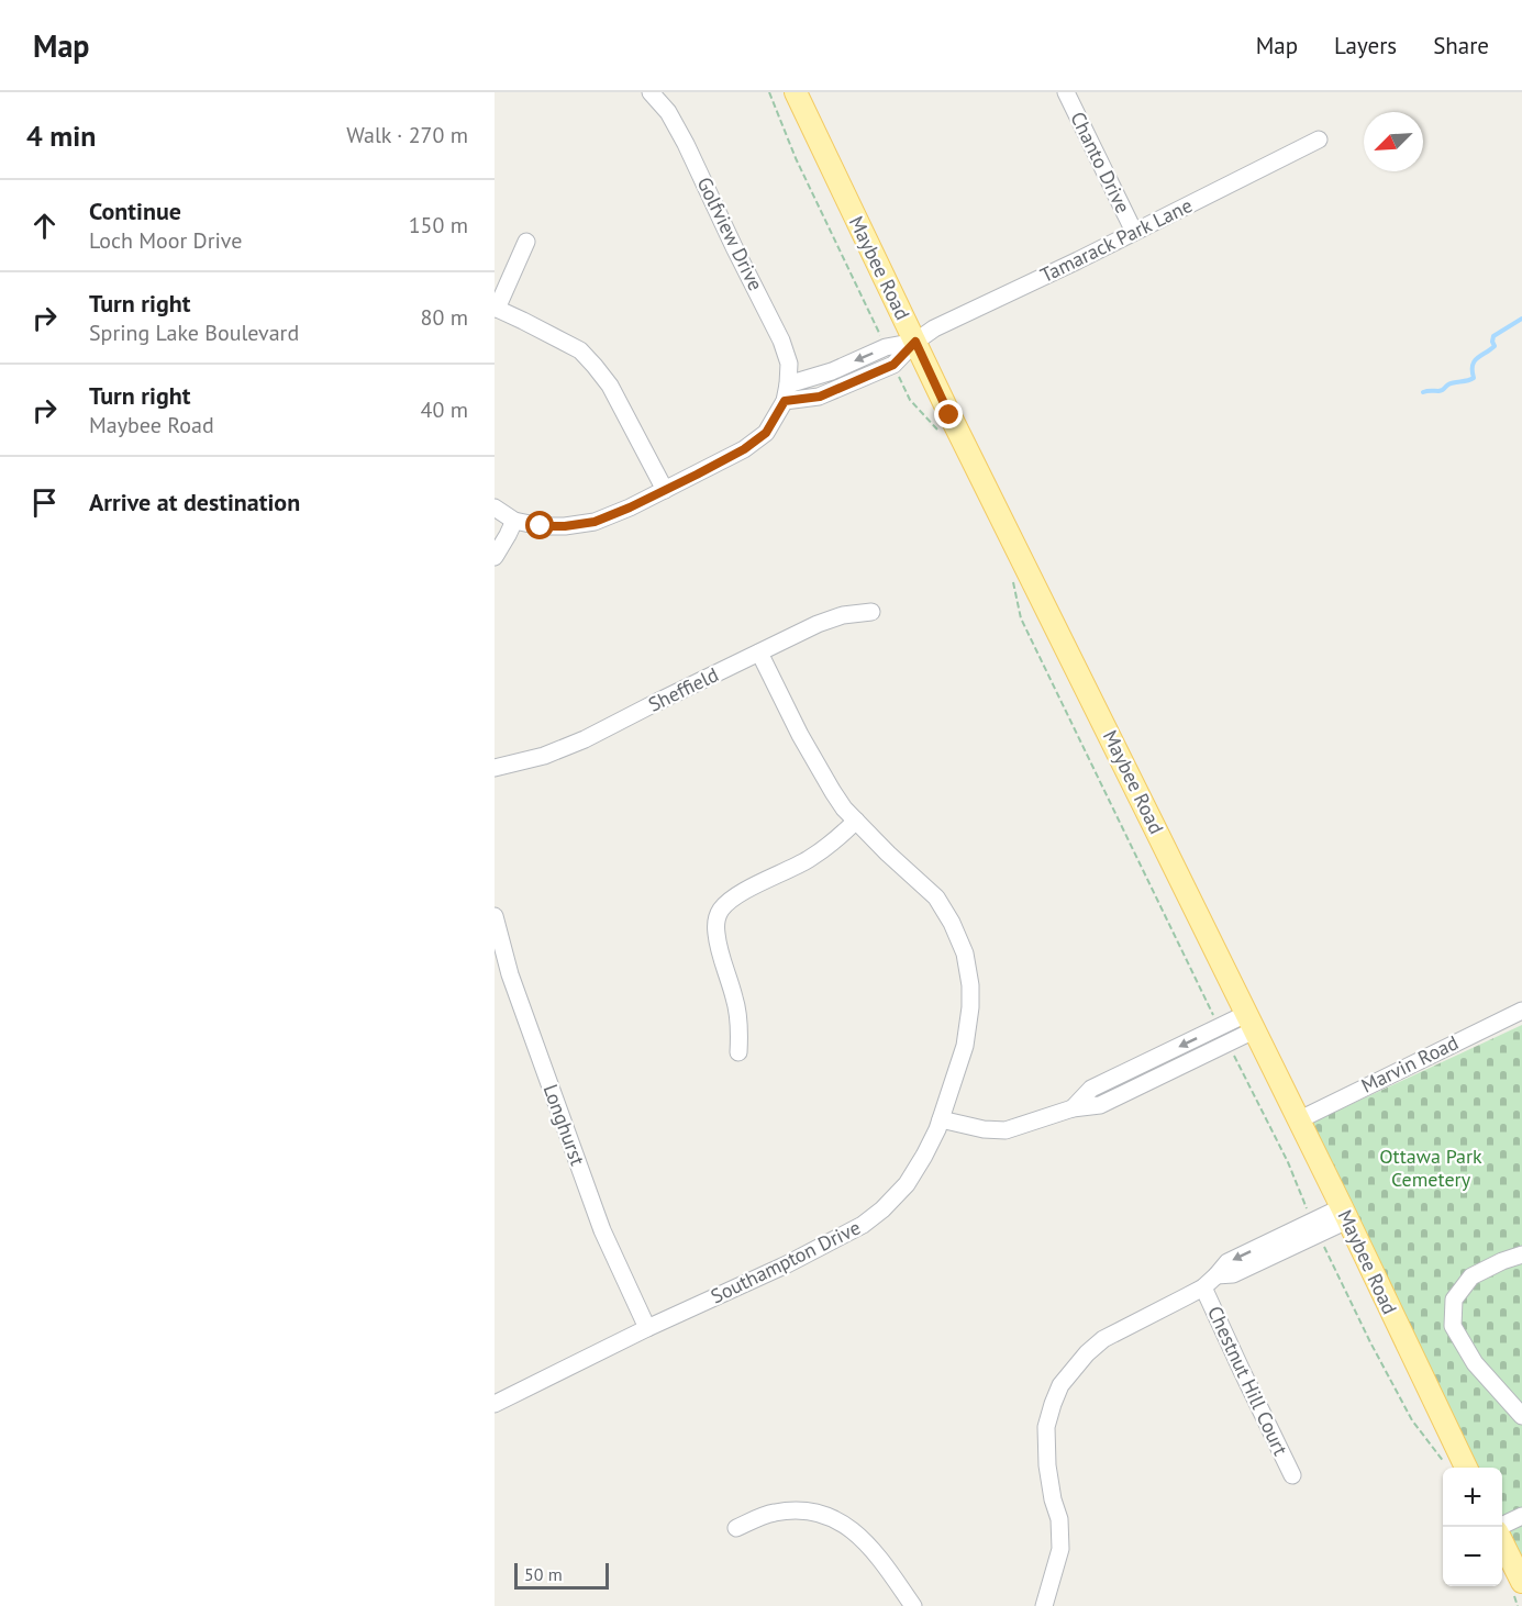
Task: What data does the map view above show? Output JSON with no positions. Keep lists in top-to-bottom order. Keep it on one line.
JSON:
{"streets":{"main road":["Maybee Road"],"street":["Chanto Drive","Golfview Drive","Tamarack Park Lane","Sheffield","Marvin Road","Longhurst","Southampton Drive","Chestnut Hill Court"]},"crossings":[["Chanto Drive","Tamarack Park Lane"],["Tamarack Park Lane","Maybee Road"],["Maybee Road","Marvin Road"],["Sheffield","Southampton Drive"],["Longhurst","Southampton Drive"]],"parks":["Ottawa Park Cemetery"],"scale_bar":"50 m","north":"bottom left","page":{"header":"Map","nav":["Map","Layers","Share"],"heading":["4 min","Walk · 270 m"],"list":[["Continue","Loch Moor Drive","150 m"],["Turn right","Spring Lake Boulevard","80 m"],["Turn right","Maybee Road","40 m"],"Arrive at destination"],"map_buttons":["+","−"],"scale":"50 m"}}
